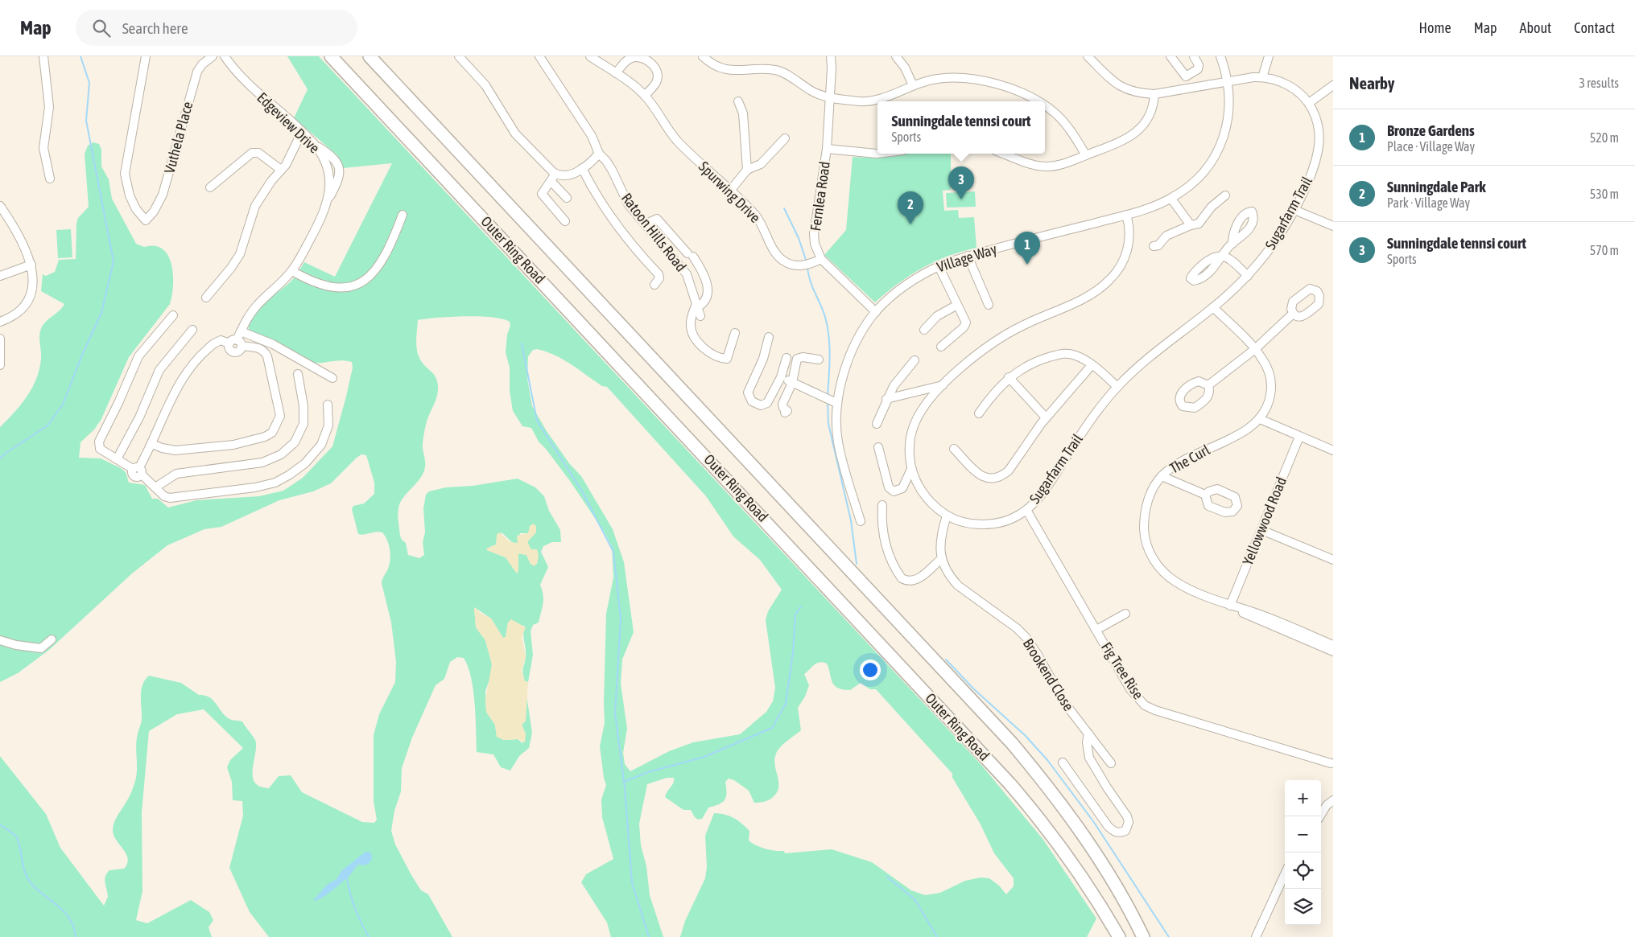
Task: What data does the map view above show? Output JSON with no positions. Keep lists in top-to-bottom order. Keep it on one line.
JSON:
{"streets":{"highway":["Outer Ring Road"],"street":["Edgeview Drive","Vuthela Place","Spurwing Drive","Fernlea Road","Sugarfarm Trail","Ratoon Hills Road","Village Way","The Curl","Yellowwood Road","Fig Tree Rise","Brookend Close"]},"crossings":[["Spurwing Drive","Fernlea Road"],["Fernlea Road","Village Way"],["Sugarfarm Trail","Village Way"],["Sugarfarm Trail","The Curl"],["Sugarfarm Trail","Fig Tree Rise"],["Sugarfarm Trail","Brookend Close"],["The Curl","Yellowwood Road"]],"page":{"header":"Map","search":"Search here","nav":["Home","Map","About","Contact"],"heading":["Nearby","3 results"],"popup":["Sunningdale tennsi court","Sports"],"list":[{"mark":"1","name":"Bronze Gardens","note":"Place · Village Way","value":"520 m"},{"mark":"2","name":"Sunningdale Park","note":"Park · Village Way","value":"530 m"},{"mark":"3","name":"Sunningdale tennsi court","note":"Sports","value":"570 m"}],"pins":["3","2","1"],"map_buttons":["+","−"]}}
